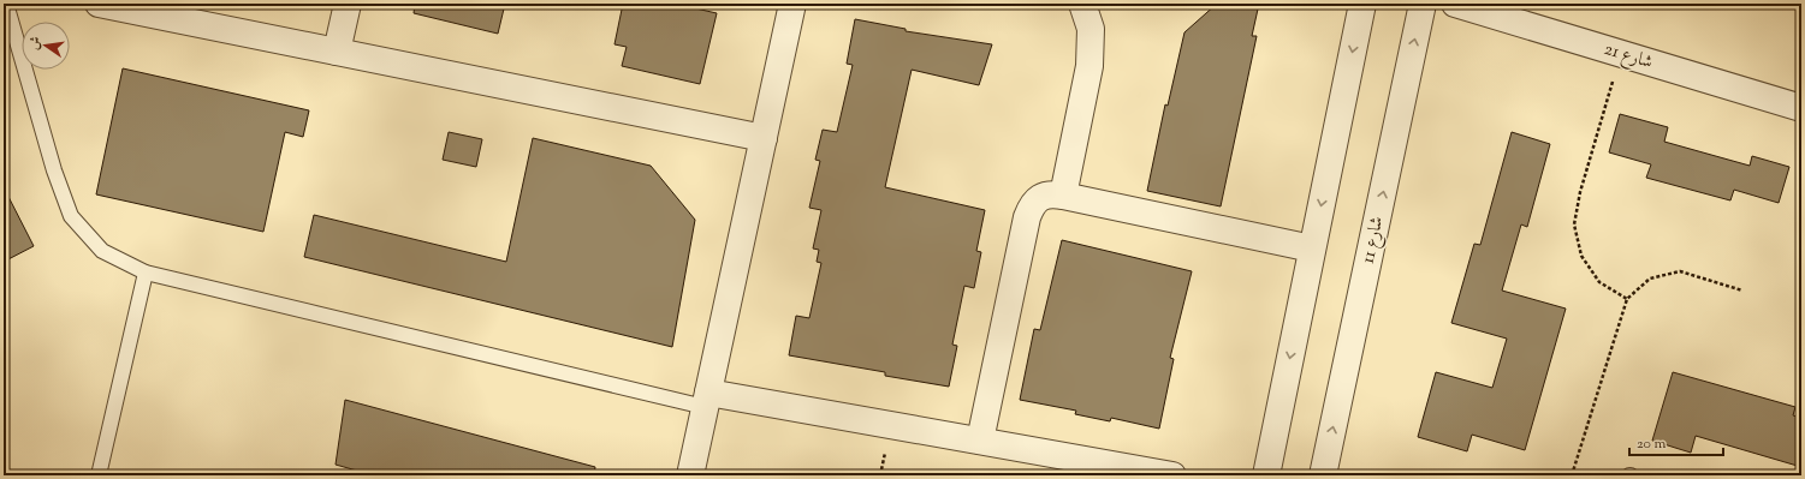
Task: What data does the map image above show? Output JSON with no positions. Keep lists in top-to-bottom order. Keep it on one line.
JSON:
{"streets":{"street":["شارع 21","شارع 11"]},"scale_bar":"20 m","north":"left"}
